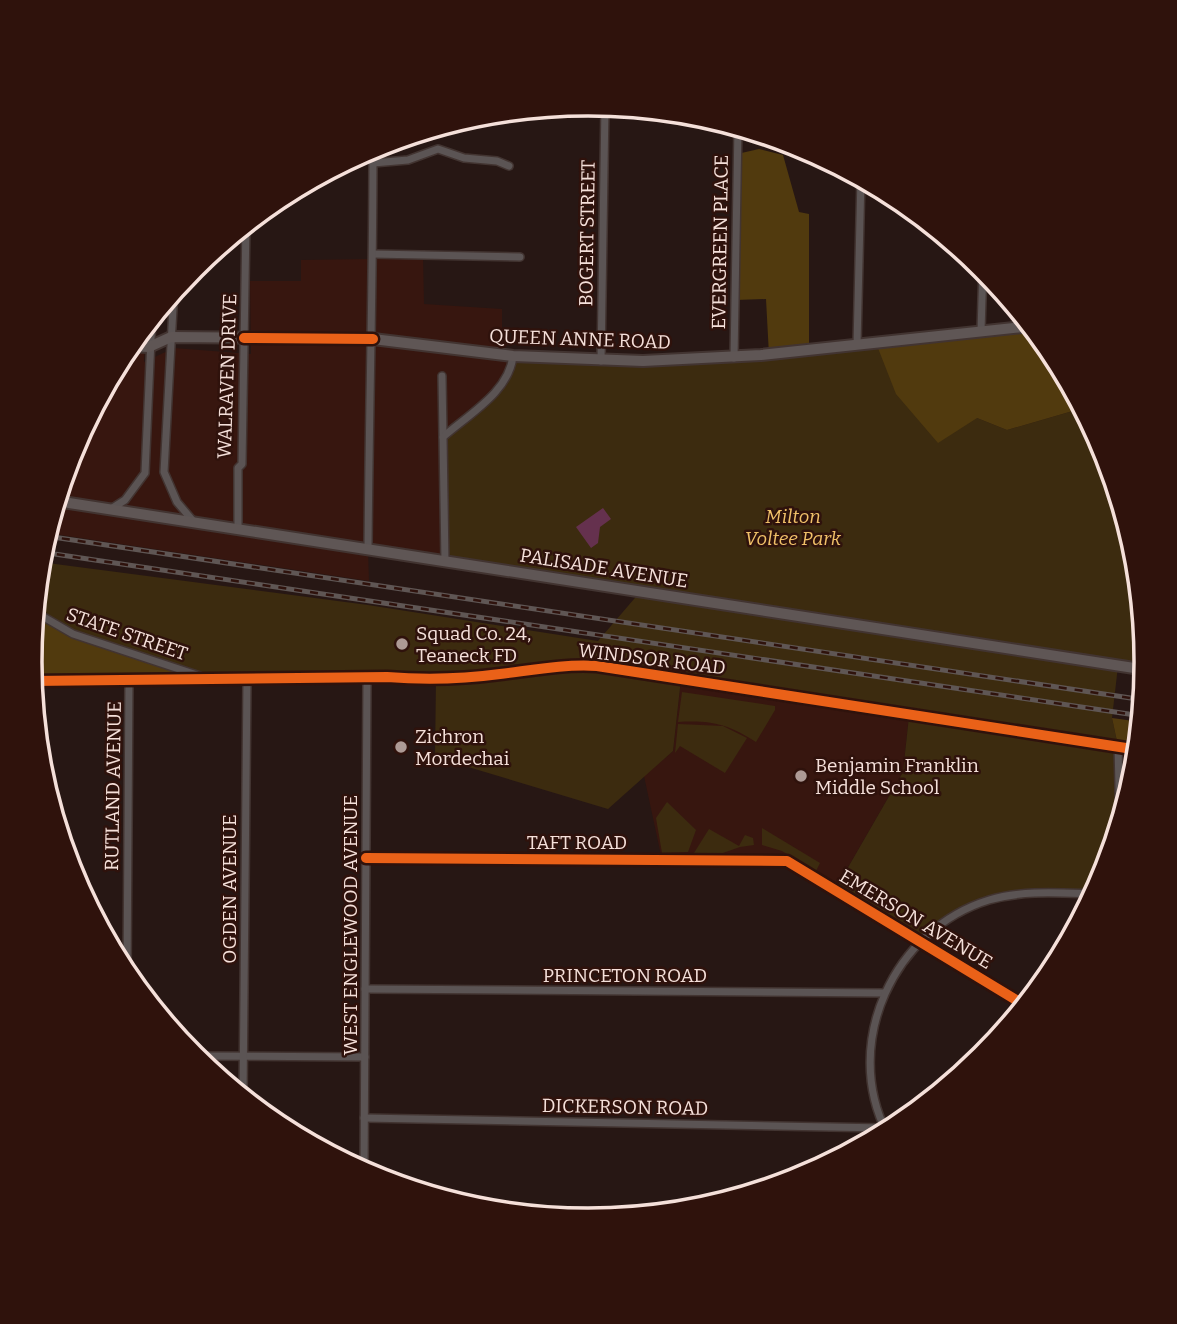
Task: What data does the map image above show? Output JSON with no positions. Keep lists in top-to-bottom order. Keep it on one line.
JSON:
{"streets":{"street":["BOGERT STREET","EVERGREEN PLACE","QUEEN ANNE ROAD","WALRAVEN DRIVE","PALISADE AVENUE","STATE STREET","WINDSOR ROAD","RUTLAND AVENUE","TAFT ROAD","OGDEN AVENUE","EMERSON AVENUE","WEST ENGLEWOOD AVENUE","PRINCETON ROAD","DICKERSON ROAD"]},"crossings":[["BOGERT STREET","QUEEN ANNE ROAD"],["EVERGREEN PLACE","QUEEN ANNE ROAD"],["QUEEN ANNE ROAD","WALRAVEN DRIVE"],["WALRAVEN DRIVE","PALISADE AVENUE"],["STATE STREET","WINDSOR ROAD"],["WINDSOR ROAD","RUTLAND AVENUE"],["WINDSOR ROAD","OGDEN AVENUE"],["WINDSOR ROAD","WEST ENGLEWOOD AVENUE"],["TAFT ROAD","EMERSON AVENUE"],["TAFT ROAD","WEST ENGLEWOOD AVENUE"],["WEST ENGLEWOOD AVENUE","PRINCETON ROAD"],["WEST ENGLEWOOD AVENUE","DICKERSON ROAD"]],"parks":["Milton Voltee Park"],"places":["Squad Co. 24, Teaneck FD","Zichron Mordechai","Benjamin Franklin Middle School"]}
